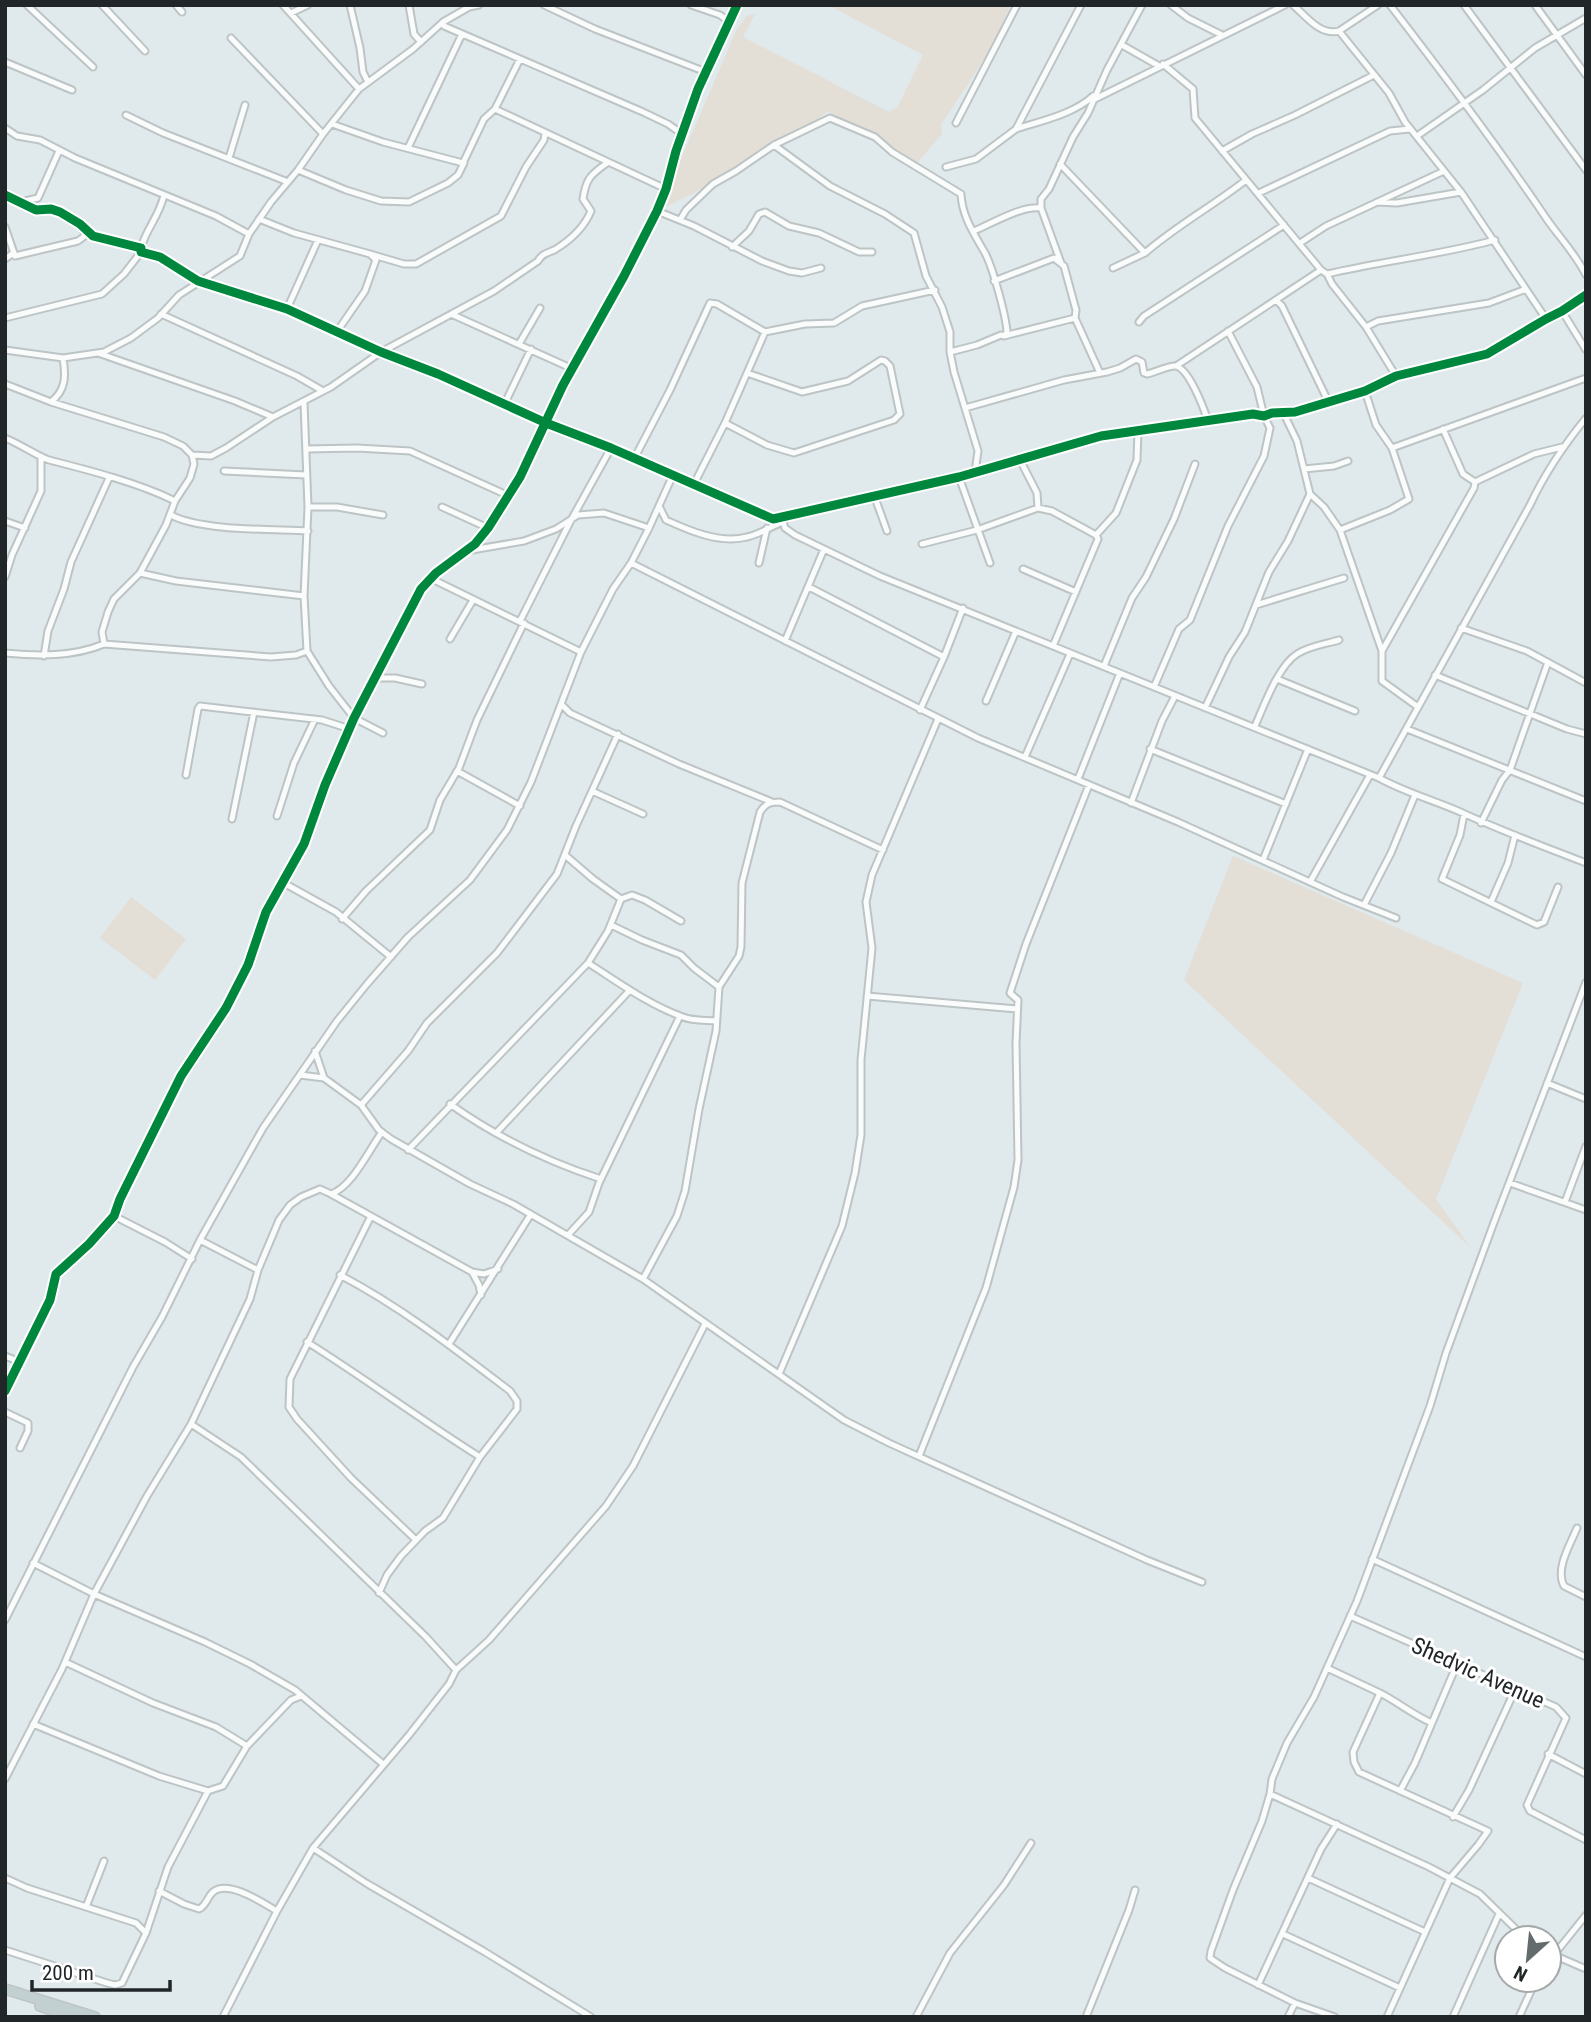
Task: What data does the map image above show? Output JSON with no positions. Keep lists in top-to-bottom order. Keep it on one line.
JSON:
{"streets":{"street":["Shedvic Avenue"]},"scale_bar":"200 m","north":"bottom left"}
